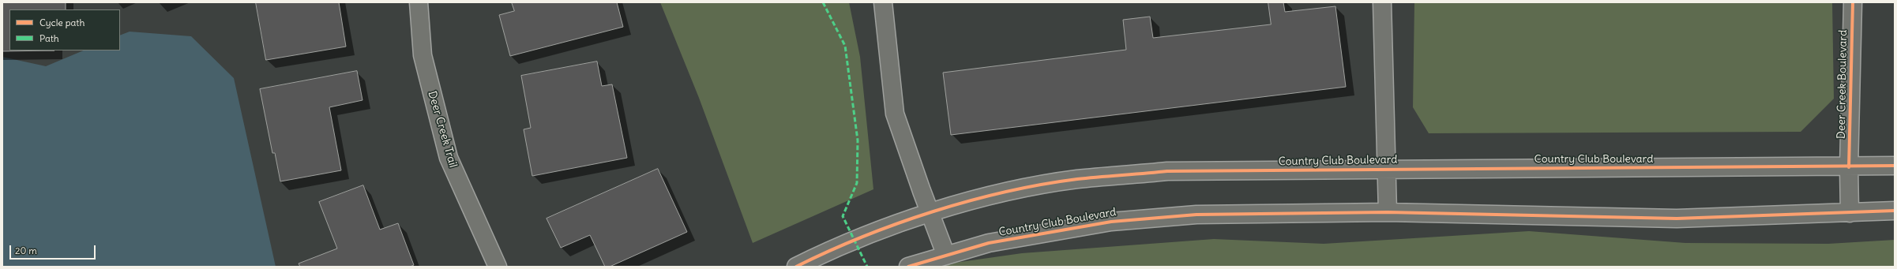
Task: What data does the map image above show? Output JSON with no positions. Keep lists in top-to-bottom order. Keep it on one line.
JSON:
{"streets":{"street":["Deer Creek Boulevard","Deer Creek Trail","Country Club Boulevard"]},"crossings":[["Deer Creek Boulevard","Country Club Boulevard"]],"legend":["Cycle path","Path"],"scale_bar":"20 m"}
